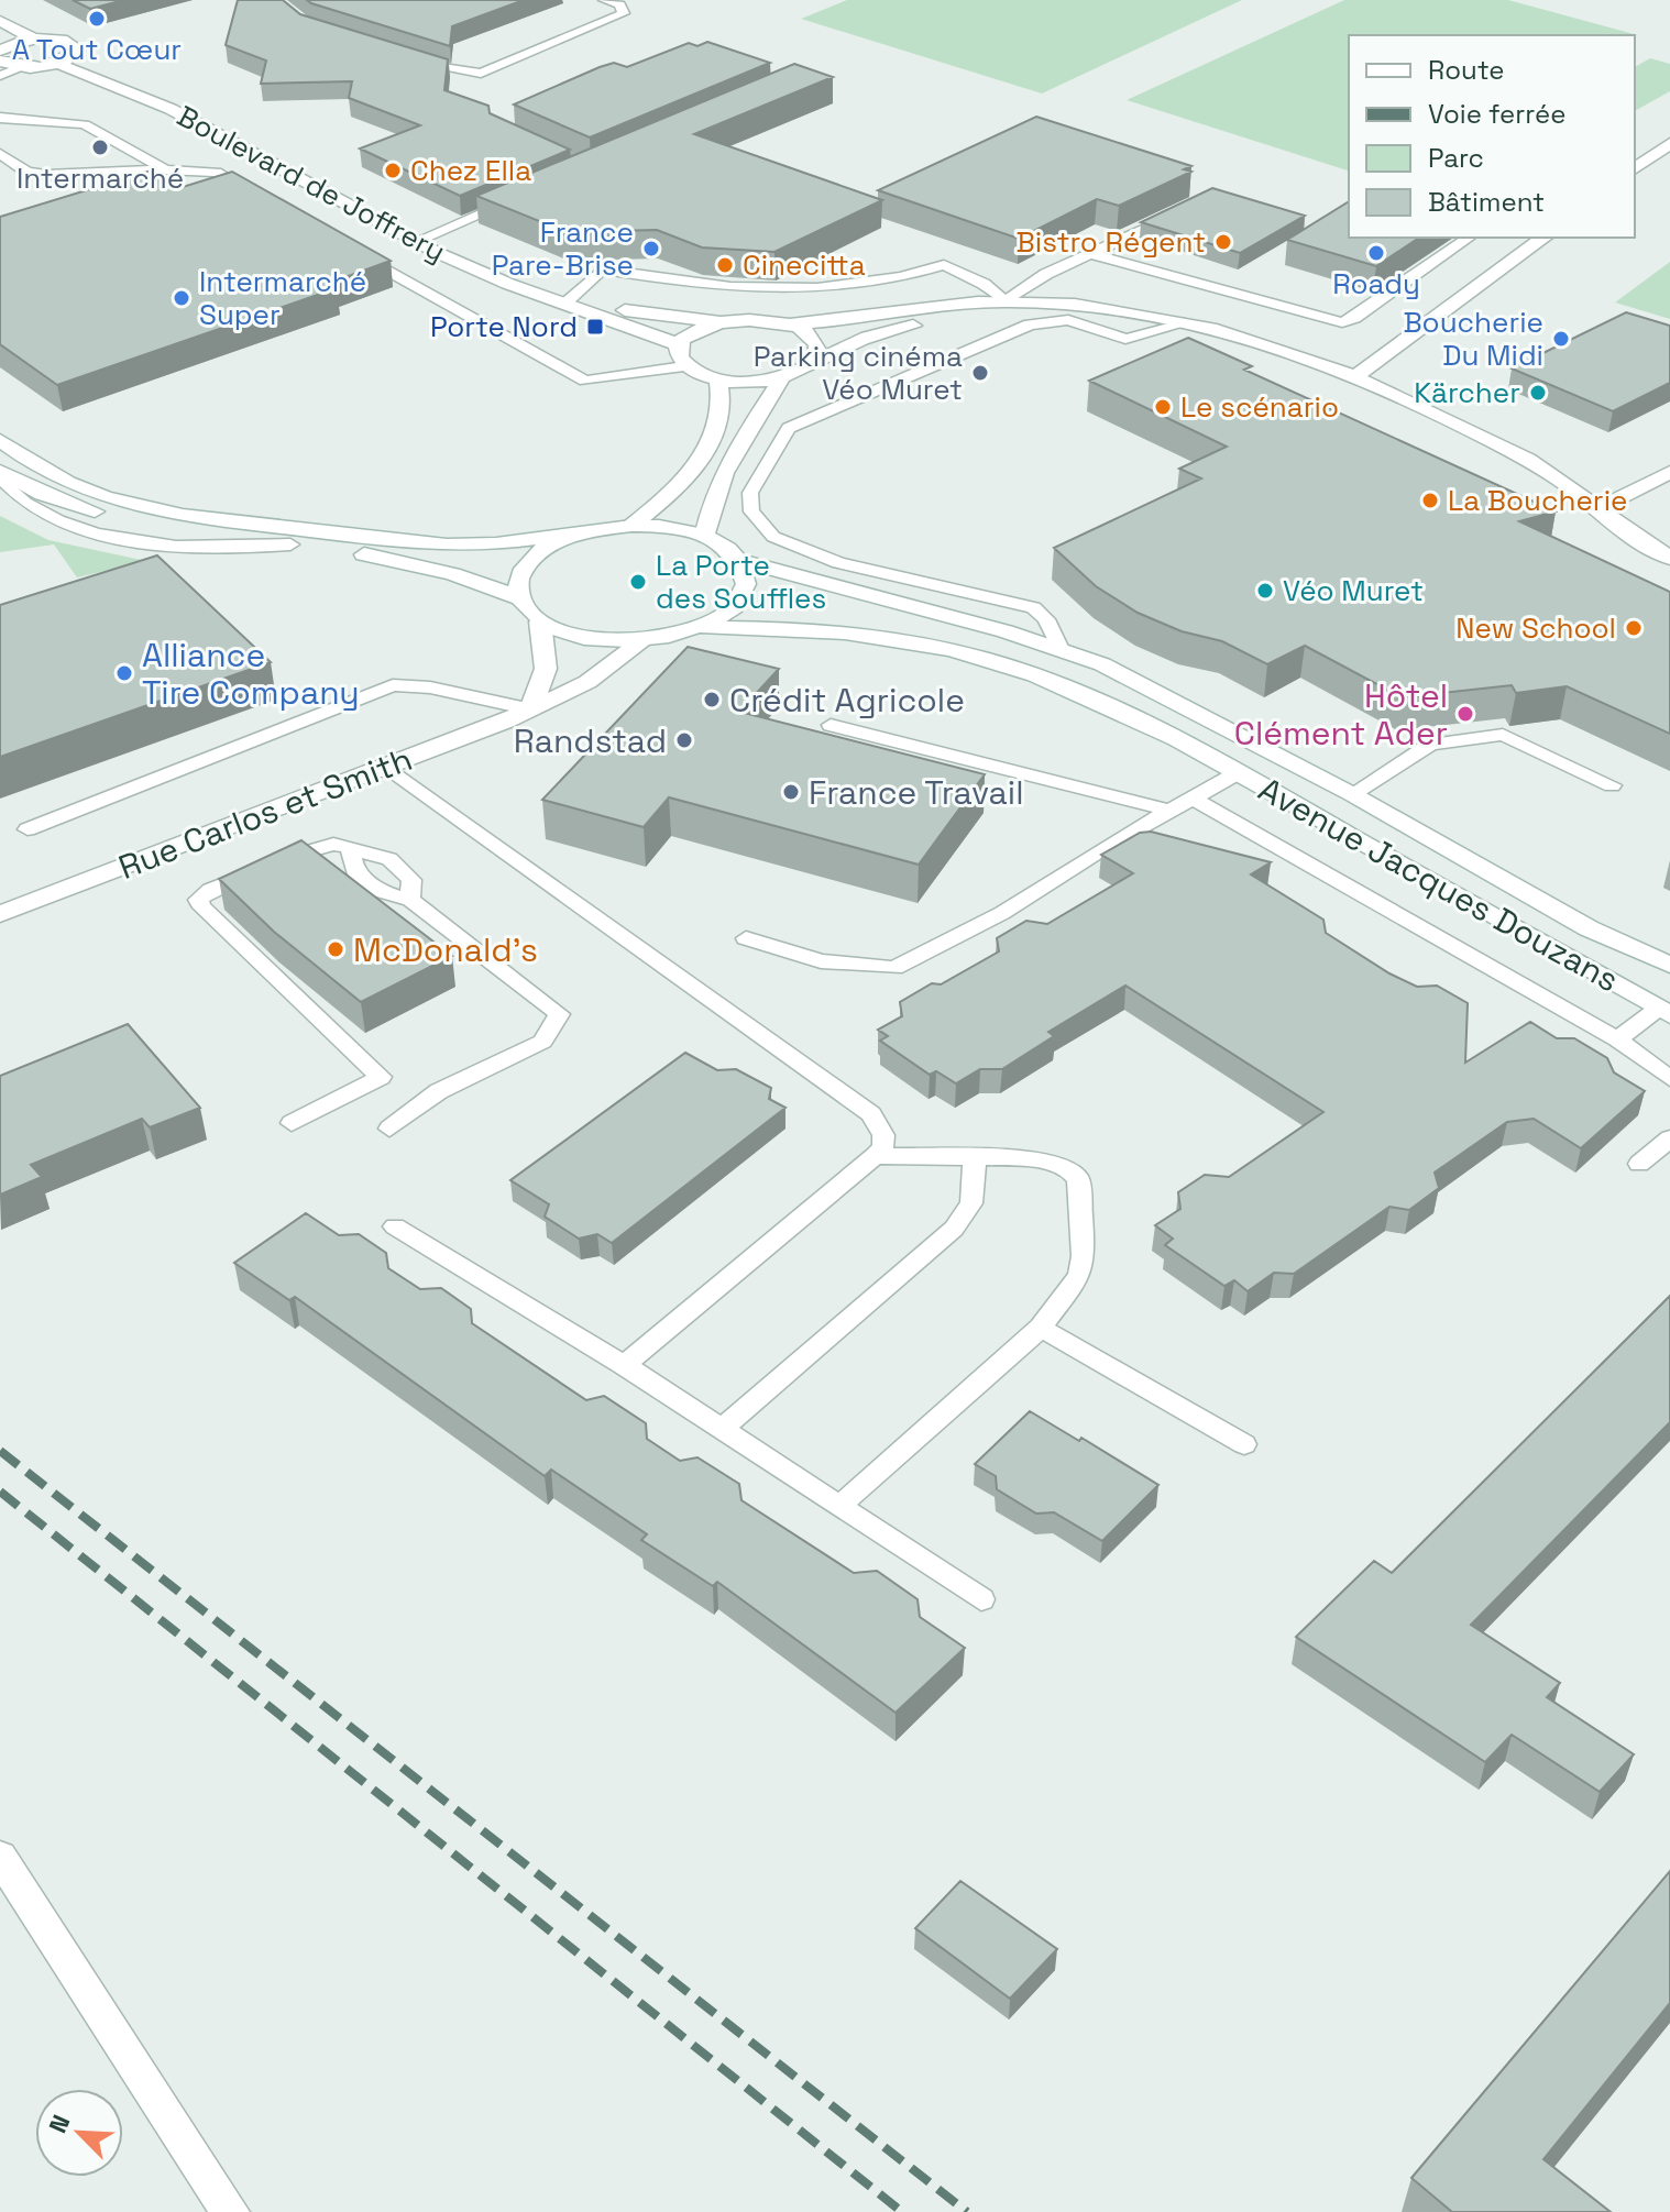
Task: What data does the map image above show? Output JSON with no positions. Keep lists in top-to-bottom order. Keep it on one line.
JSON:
{"streets":{"street":["Boulevard de Joffrery","Rue Carlos et Smith","Avenue Jacques Douzans"]},"places":{"other":["A Tout Cœur","Intermarché","Chez Ella","Bistro Régent","France Pare-Brise","Roady","Cinecitta","Intermarché Super","Boucherie Du Midi","Parking cinéma Véo Muret","Kärcher","Le scénario","La Boucherie","La Porte des Souffles","Véo Muret","New School","Alliance Tire Company","Crédit Agricole","Hôtel Clément Ader","Randstad","France Travail","McDonald's"],"transit":["Porte Nord"]},"legend":["Route","Voie ferrée","Parc","Bâtiment"],"north":"top left"}
